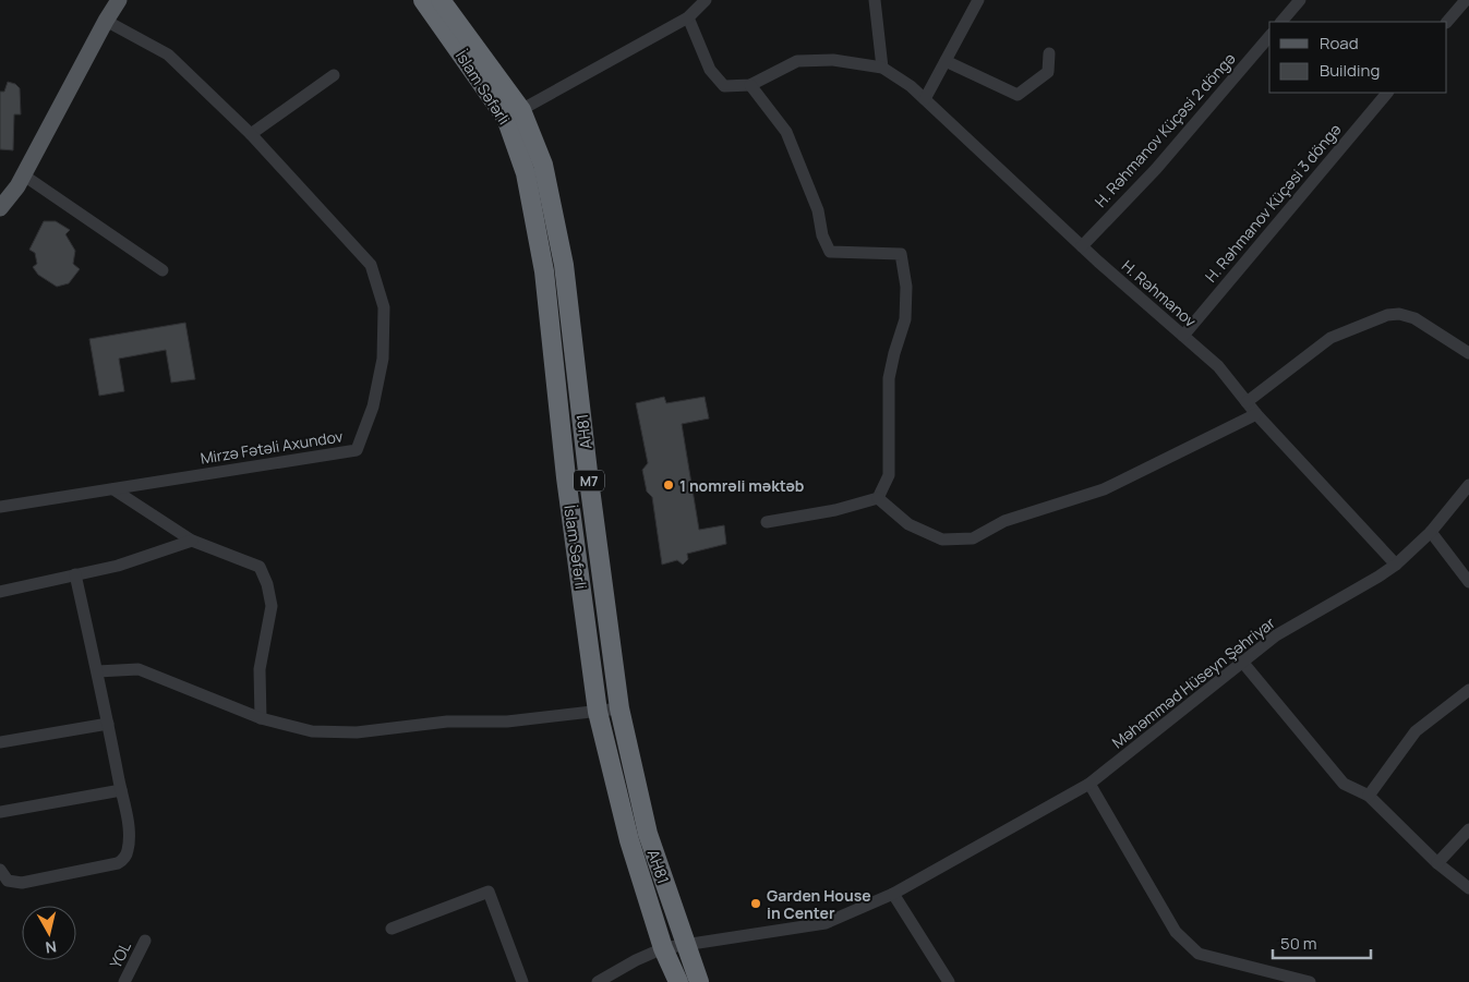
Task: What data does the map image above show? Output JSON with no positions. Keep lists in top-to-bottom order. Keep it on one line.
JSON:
{"streets":{"highway":["İslam Səfərli","AH81","M7"],"street":["H. Rəhmanov Küçəsi 2 döngə","H. Rəhmanov Küçəsi 3 döngə","H. Rəhmanov","Mirzə Fətəli Axundov","Məhəmməd Hüseyn Şəhriyar","YOL"]},"crossings":[["İslam Səfərli","AH81"],["İslam Səfərli","Məhəmməd Hüseyn Şəhriyar"],["H. Rəhmanov Küçəsi 2 döngə","H. Rəhmanov"],["H. Rəhmanov Küçəsi 3 döngə","H. Rəhmanov"],["H. Rəhmanov","Məhəmməd Hüseyn Şəhriyar"],["AH81","Məhəmməd Hüseyn Şəhriyar"]],"places":["1 nomrəli məktəb","Garden House in Center"],"legend":["Road","Building"],"scale_bar":"50 m","north":"bottom"}
